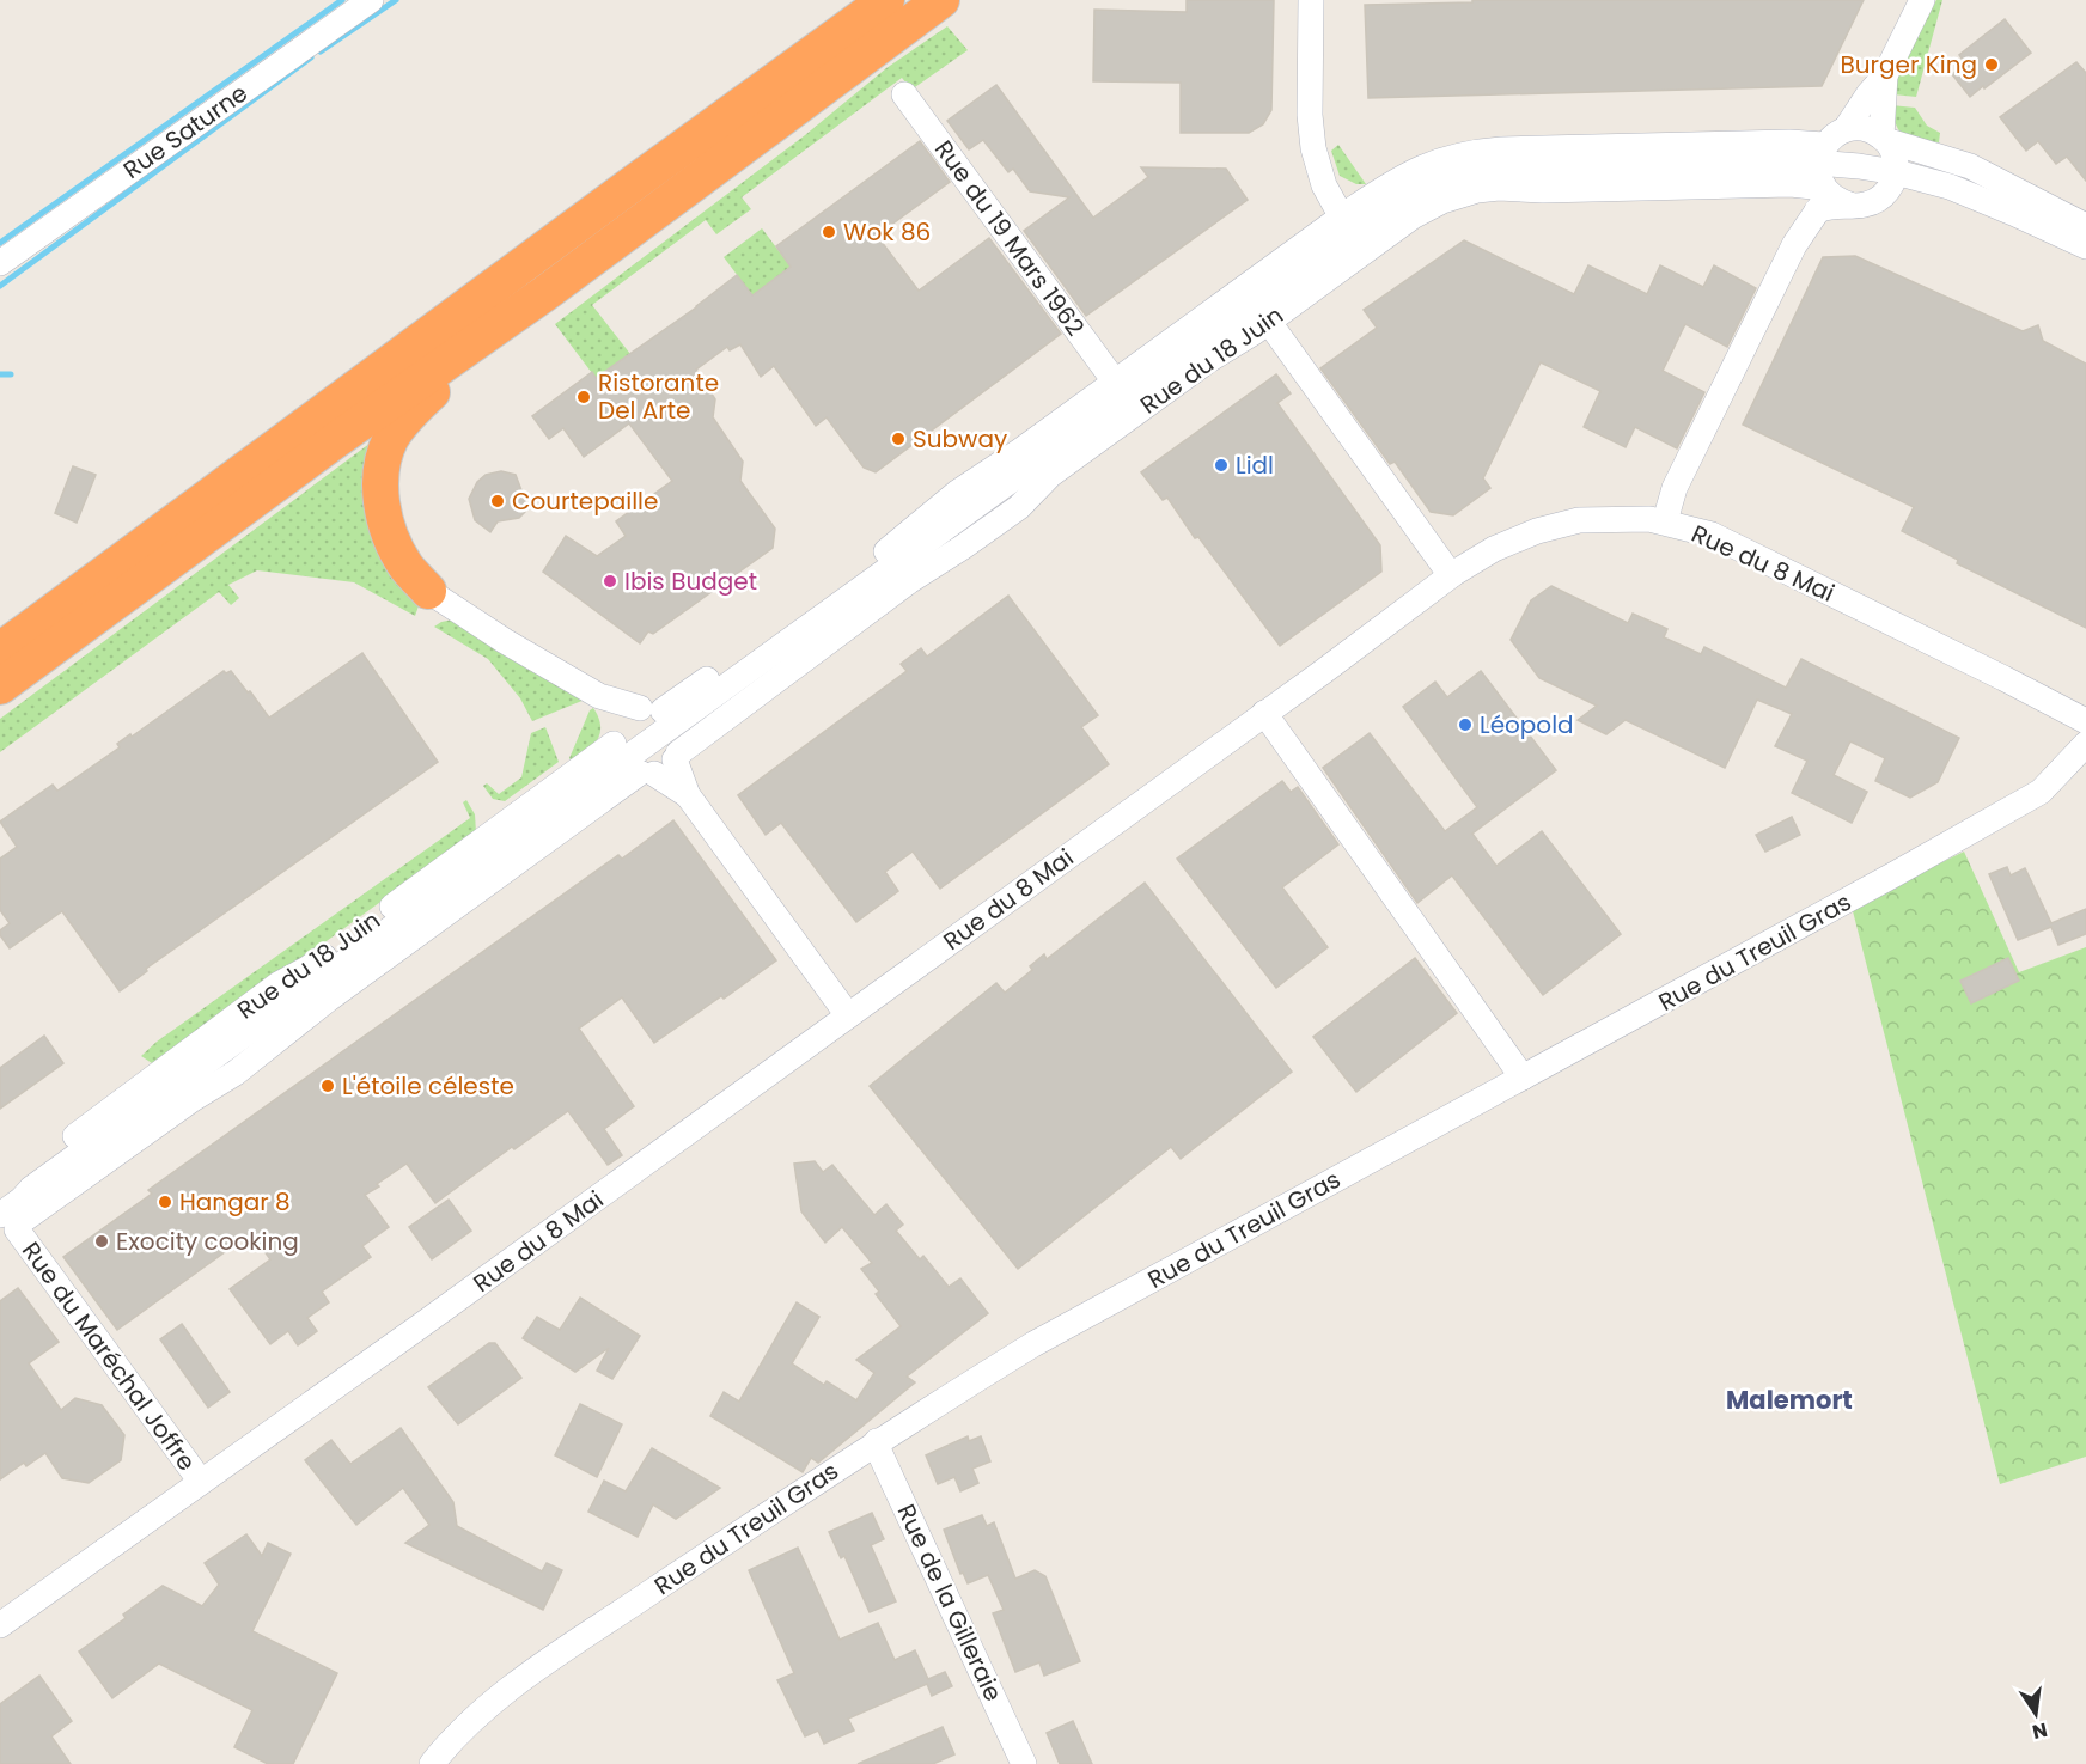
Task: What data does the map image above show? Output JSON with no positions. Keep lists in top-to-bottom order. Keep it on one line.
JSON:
{"streets":{"street":["Rue Saturne","Rue du 19 Mars 1962","Rue du 18 Juin","Rue du 8 Mai","Rue du Treuil Gras","Rue du Maréchal Joffre","Rue de la Gilleraie"]},"crossings":[["Rue du 19 Mars 1962","Rue du 18 Juin"],["Rue du 18 Juin","Rue du Maréchal Joffre"],["Rue du 8 Mai","Rue du Maréchal Joffre"],["Rue du Treuil Gras","Rue de la Gilleraie"]],"districts":["Malemort"],"places":["Burger King","Wok 86","Ristorante Del Arte","Subway","Lidl","Courtepaille","Ibis Budget","Léopold","L'étoile céleste","Hangar 8","Exocity cooking"],"north":"bottom"}
